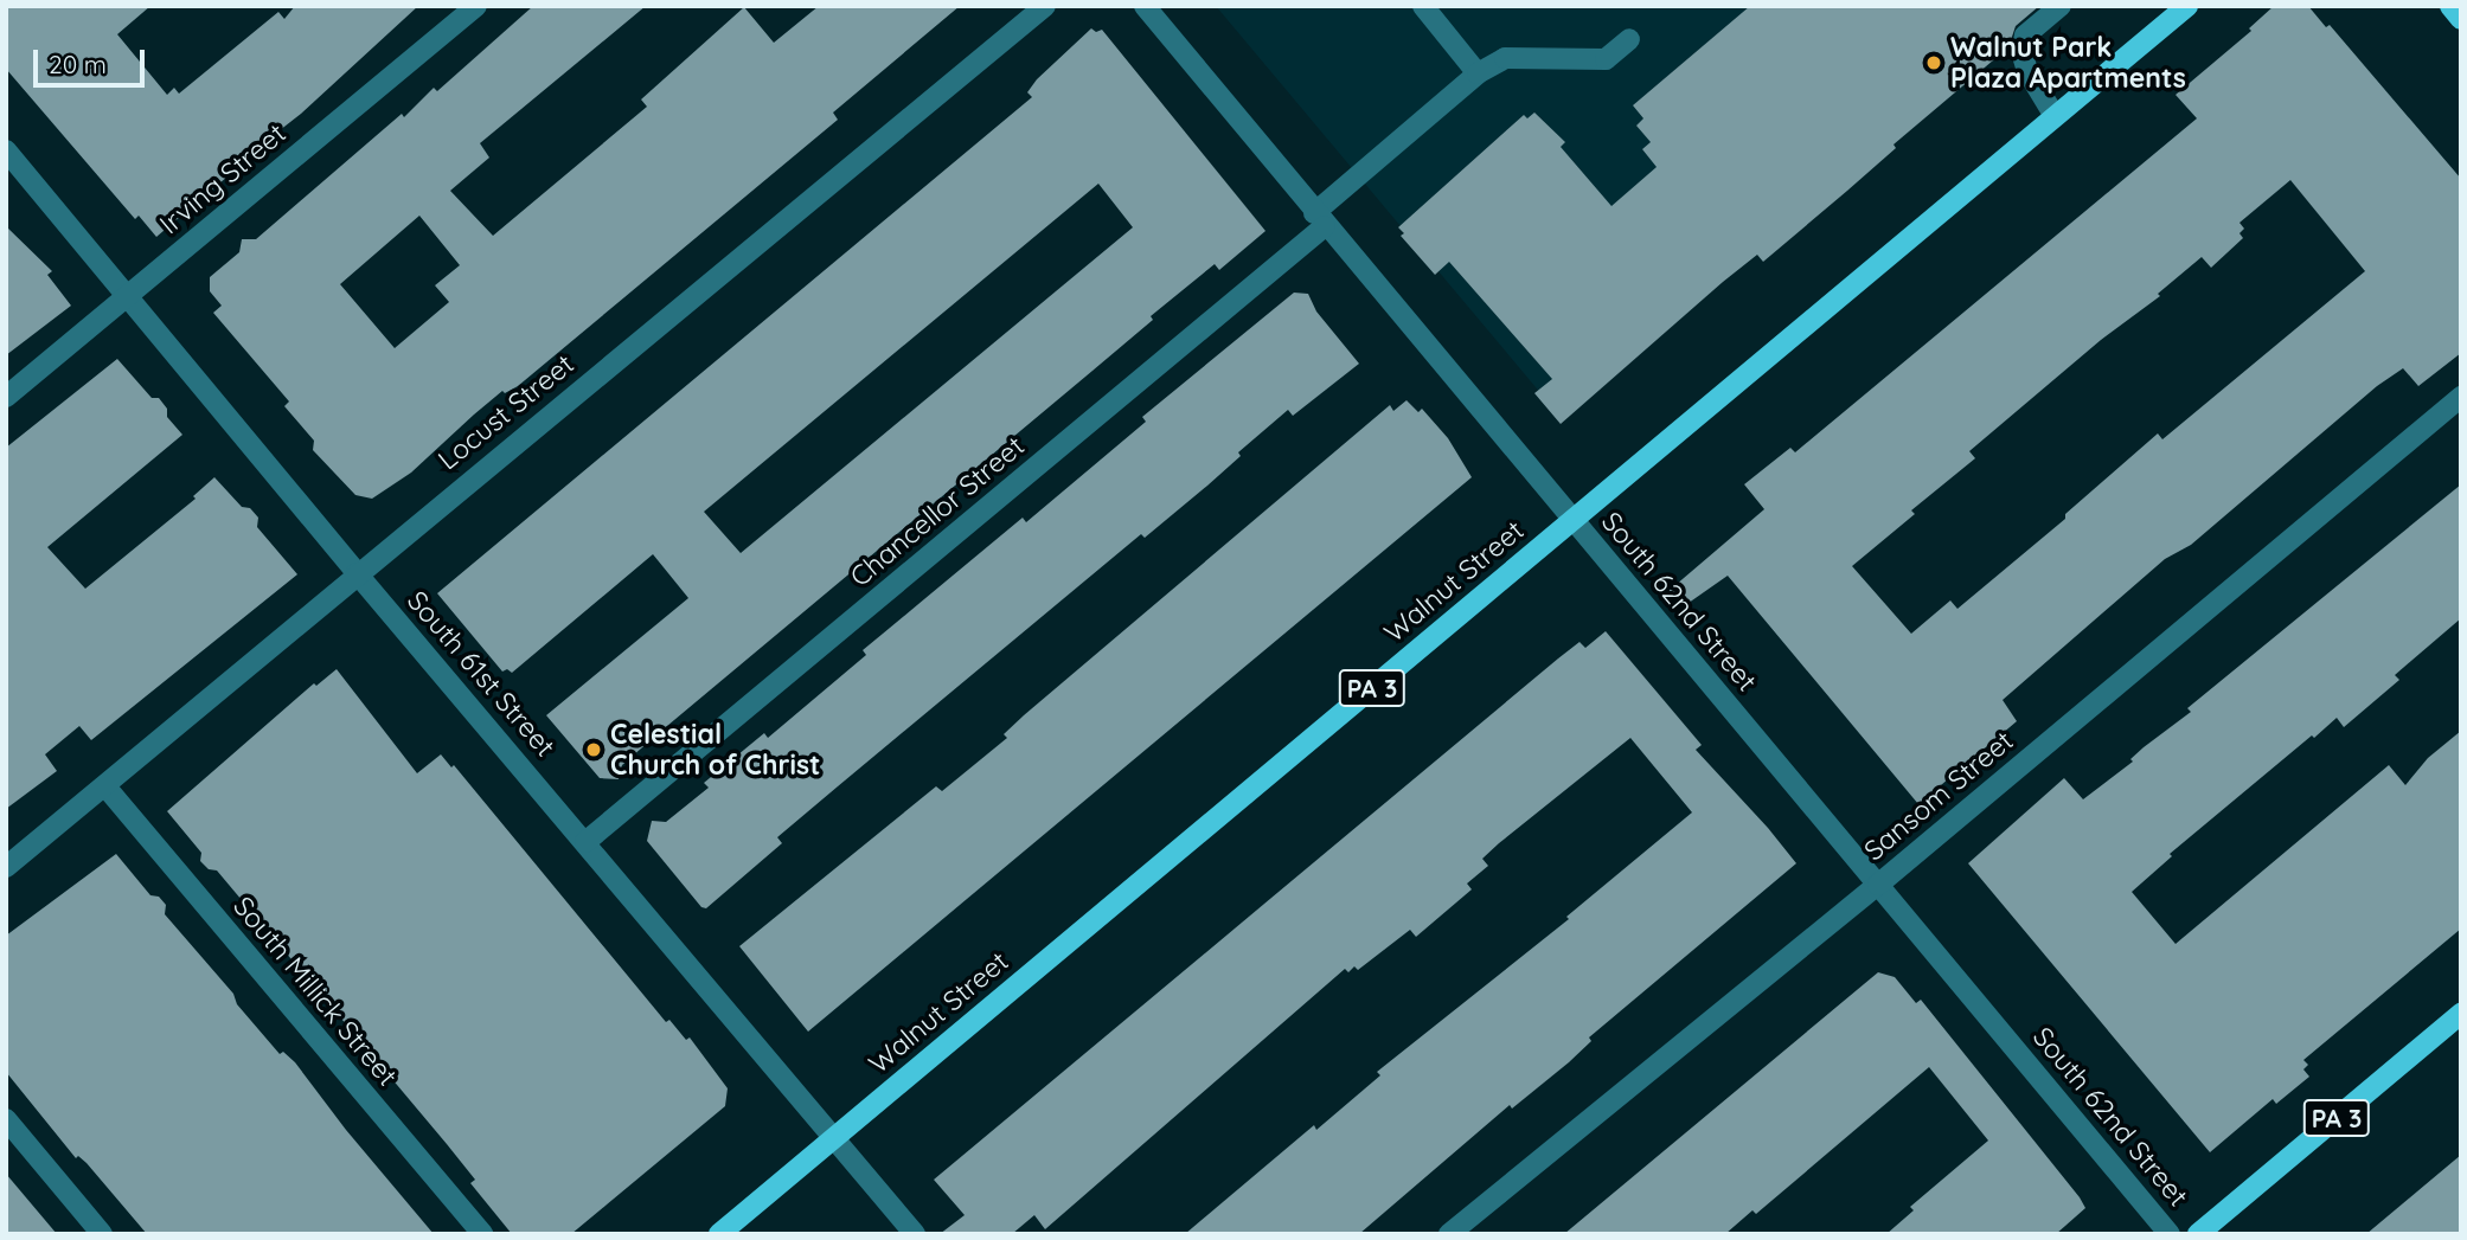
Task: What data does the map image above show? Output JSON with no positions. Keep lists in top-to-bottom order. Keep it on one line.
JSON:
{"streets":{"main road":["Walnut Street","PA 3"],"street":["Irving Street","Locust Street","Chancellor Street","South 62nd Street","South 61st Street","Sansom Street","South Millick Street"]},"crossings":[["Irving Street","South 61st Street"],["Locust Street","South 61st Street"],["Locust Street","South Millick Street"],["Chancellor Street","South 62nd Street"],["Chancellor Street","South 61st Street"],["Walnut Street","South 62nd Street"],["Walnut Street","South 61st Street"],["South 62nd Street","Sansom Street"]],"places":["Walnut Park Plaza Apartments","Celestial Church of Christ"],"scale_bar":"20 m"}
